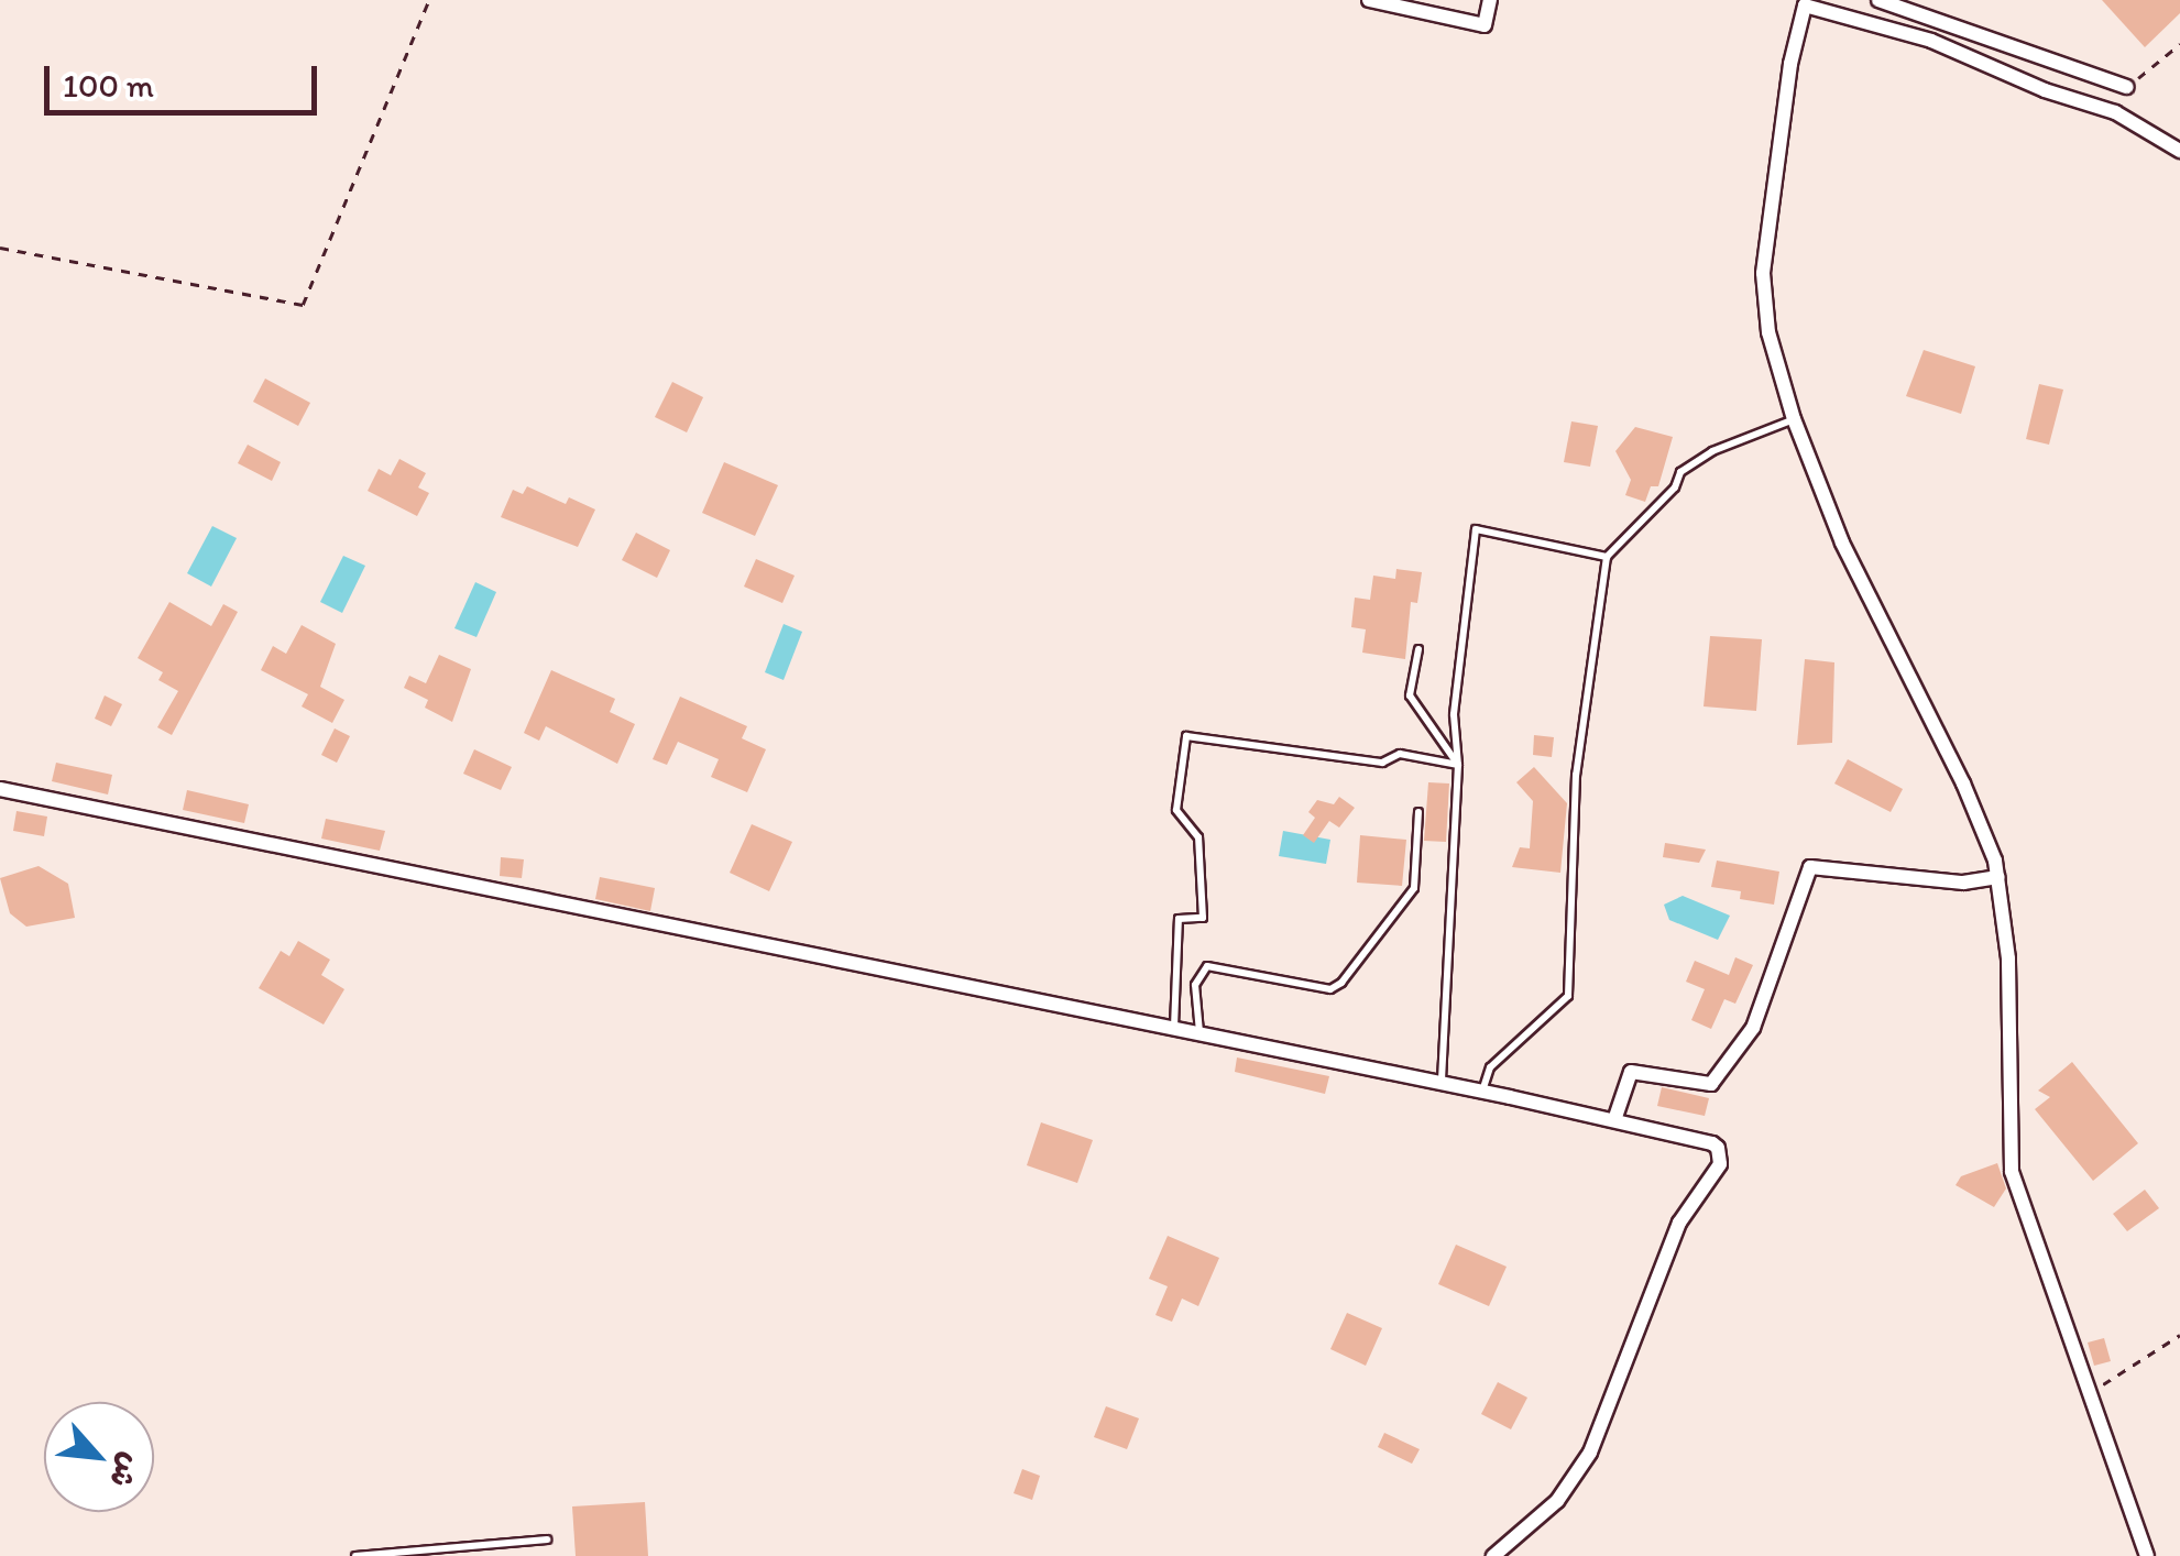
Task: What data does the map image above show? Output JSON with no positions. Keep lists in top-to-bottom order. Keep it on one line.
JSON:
{"scale_bar":"100 m","north":"bottom right"}
